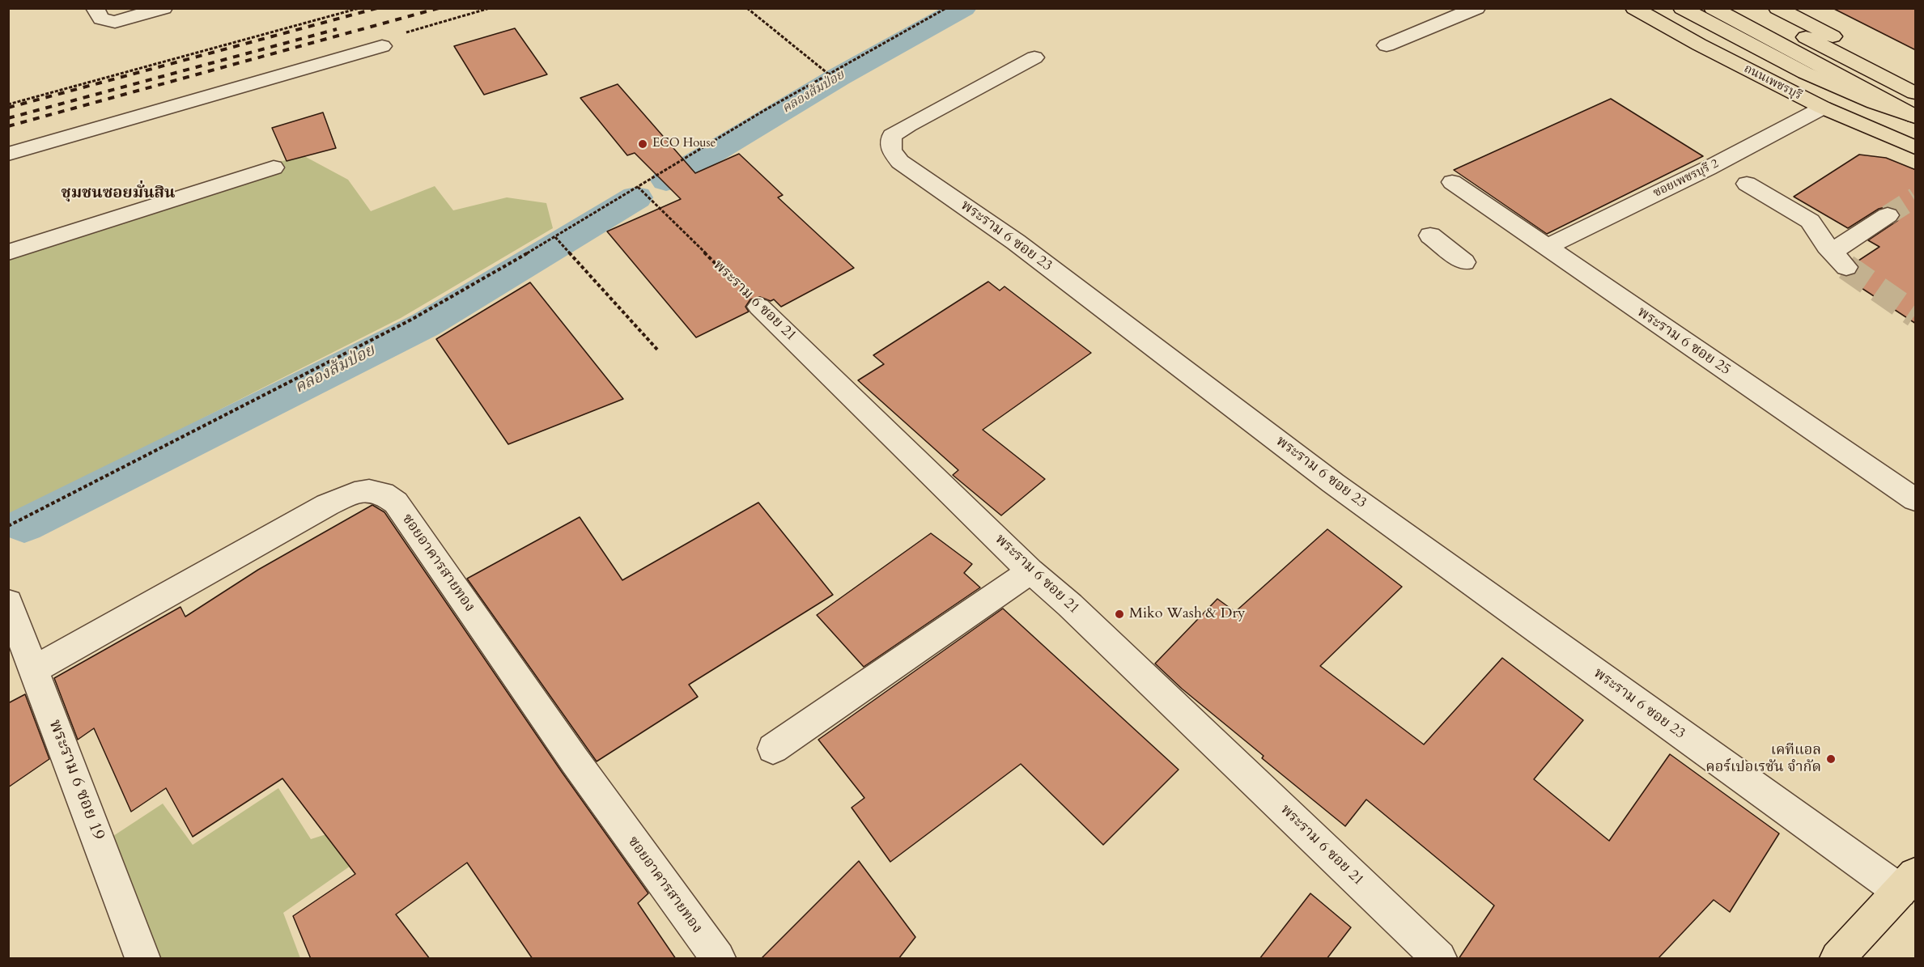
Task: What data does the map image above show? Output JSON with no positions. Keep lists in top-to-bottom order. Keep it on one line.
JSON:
{"streets":{"main road":["ถนนเพชรบุรี"],"street":["ซอยเพชรบุรี 2","พระราม 6 ซอย 23","พระราม 6 ซอย 21","พระราม 6 ซอย 25","ซอยอาคารสายทอง","พระราม 6 ซอย 19"]},"crossings":[["ถนนเพชรบุรี","ซอยเพชรบุรี 2"],["ซอยเพชรบุรี 2","พระราม 6 ซอย 25"],["ซอยอาคารสายทอง","พระราม 6 ซอย 19"]],"districts":["ชุมชนซอยมั่นสิน"],"water":["คลองส้มป่อย"],"places":["ECO House","Miko Wash & Dry","เคทีแอล คอร์เปอเรชัน จำกัด"]}
